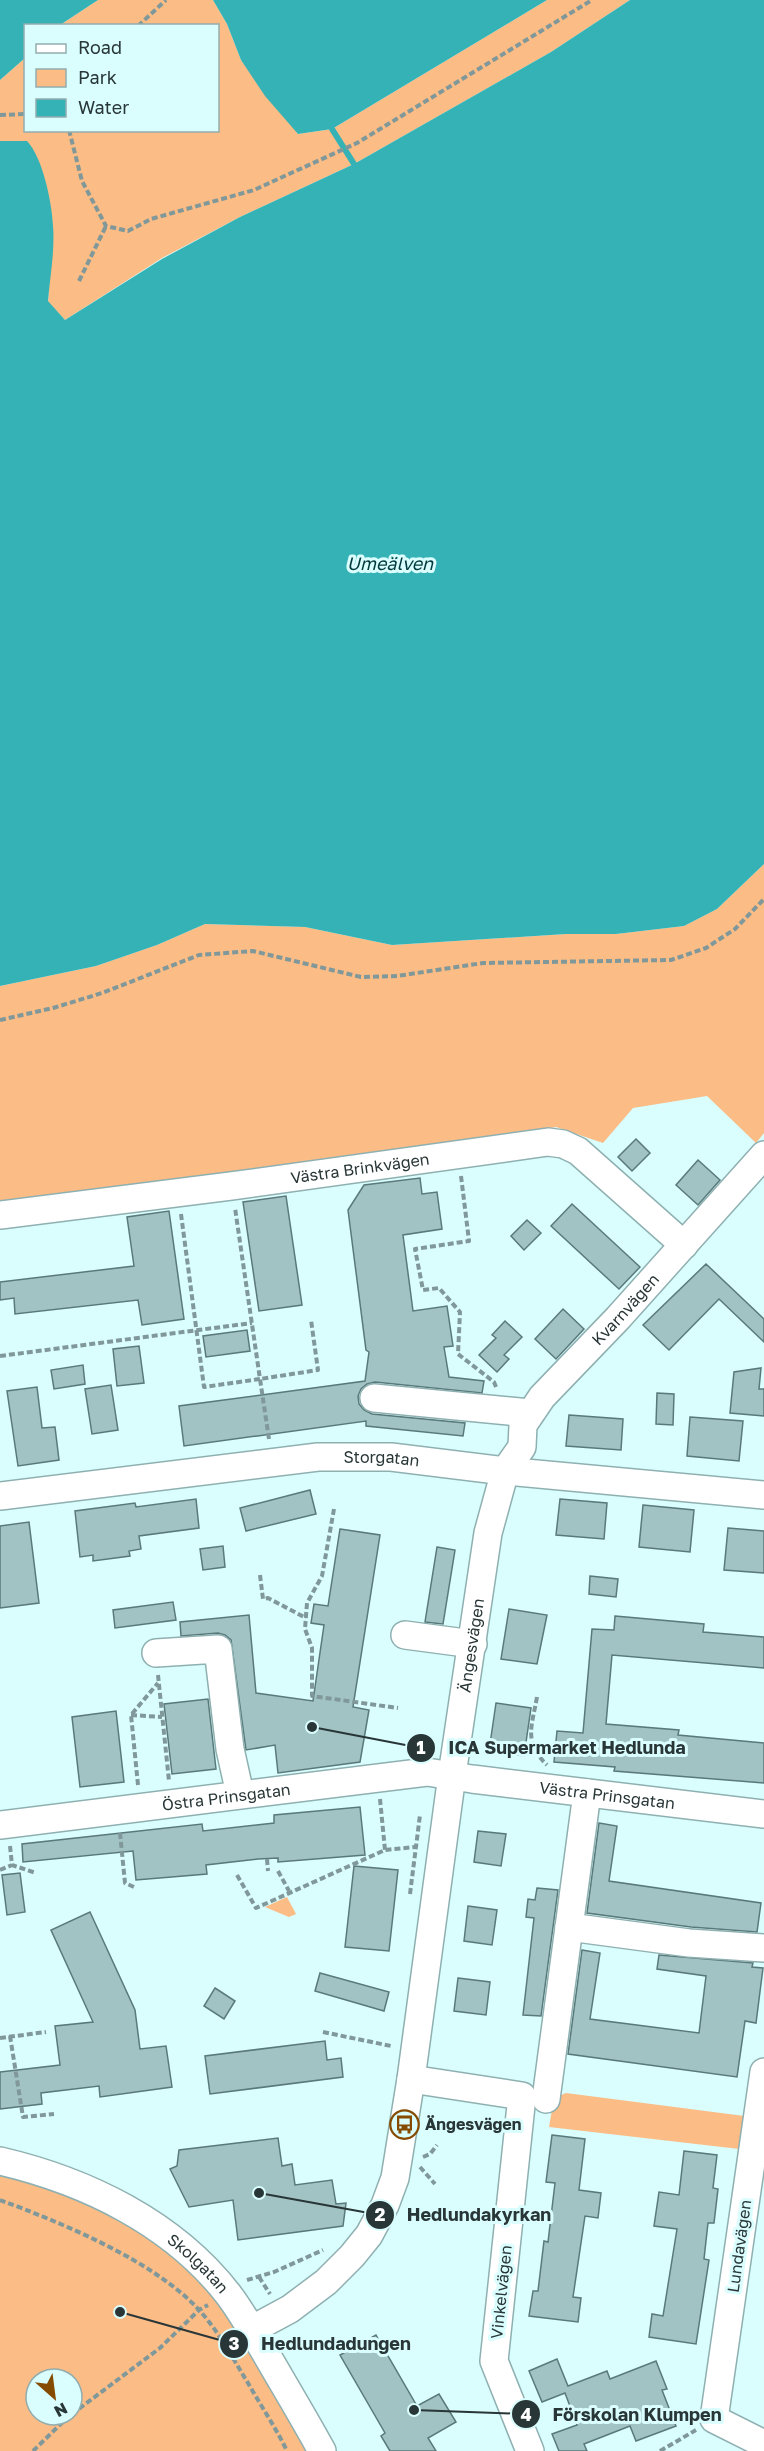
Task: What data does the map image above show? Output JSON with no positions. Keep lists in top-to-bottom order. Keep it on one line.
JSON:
{"streets":{"street":["Västra Brinkvägen","Kvarnvägen","Storgatan","Ängesvägen","Västra Prinsgatan","Östra Prinsgatan","Lundavägen","Skolgatan","Vinkelvägen"]},"crossings":[["Västra Brinkvägen","Kvarnvägen"],["Kvarnvägen","Storgatan"],["Kvarnvägen","Ängesvägen"],["Storgatan","Ängesvägen"],["Ängesvägen","Västra Prinsgatan"],["Ängesvägen","Östra Prinsgatan"],["Ängesvägen","Skolgatan"],["Ängesvägen","Vinkelvägen"],["Västra Prinsgatan","Östra Prinsgatan"]],"water":["Umeälven"],"places":{"other":["ICA Supermarket Hedlunda","Hedlundakyrkan","Hedlundadungen","Förskolan Klumpen"],"bus stop":["Ängesvägen"]},"legend":["Road","Park","Water"],"north":"bottom right"}
